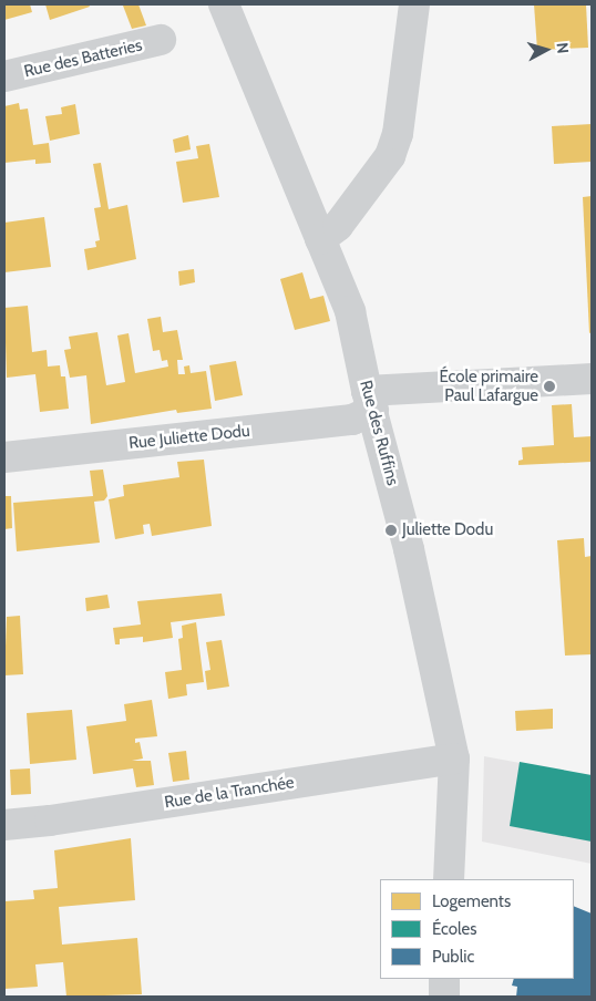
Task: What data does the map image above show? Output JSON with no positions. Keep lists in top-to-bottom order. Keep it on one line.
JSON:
{"streets":{"street":["Rue des Batteries","Rue des Ruffins","Rue Juliette Dodu","Rue de la Tranchée"]},"crossings":[["Rue des Ruffins","Rue Juliette Dodu"],["Rue des Ruffins","Rue de la Tranchée"]],"places":["École primaire Paul Lafargue","Juliette Dodu"],"legend":["Logements","Écoles","Public"],"north":"right"}
